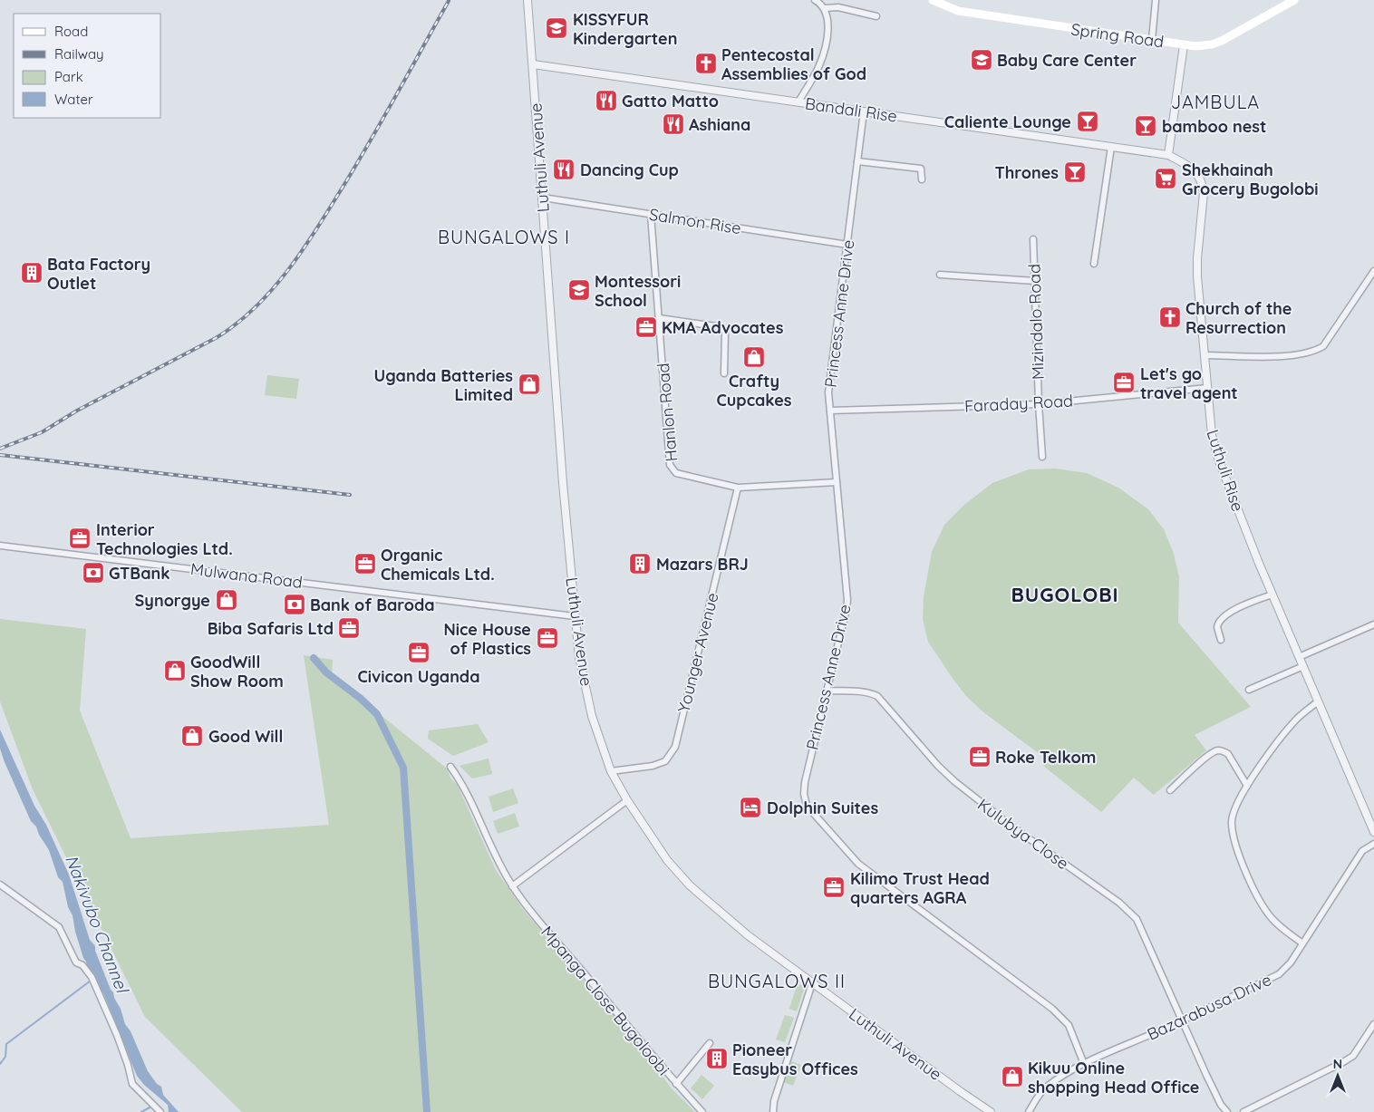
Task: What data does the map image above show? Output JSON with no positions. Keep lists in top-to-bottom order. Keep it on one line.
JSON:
{"streets":{"main road":["Spring Road"],"street":["Bandali Rise","Luthuli Avenue","Salmon Rise","Princess Anne Drive","Mizindalo Road","Faraday Road","Hanlon Road","Luthuli Rise","Mulwana Road","Younger Avenue","Kulubya Close","Mpanga Close Bugoloobi","Bazarabusa Drive"]},"crossings":[["Bandali Rise","Luthuli Avenue"],["Bandali Rise","Princess Anne Drive"],["Bandali Rise","Luthuli Rise"],["Luthuli Avenue","Salmon Rise"],["Luthuli Avenue","Mulwana Road"],["Luthuli Avenue","Younger Avenue"],["Salmon Rise","Princess Anne Drive"],["Salmon Rise","Hanlon Road"],["Princess Anne Drive","Faraday Road"],["Princess Anne Drive","Hanlon Road"],["Princess Anne Drive","Kulubya Close"],["Princess Anne Drive","Bazarabusa Drive"],["Mizindalo Road","Faraday Road"],["Faraday Road","Luthuli Rise"],["Hanlon Road","Younger Avenue"],["Kulubya Close","Bazarabusa Drive"]],"districts":["JAMBULA","BUNGALOWS I","BUGOLOBI","BUNGALOWS II"],"water":["Nakivubo Channel"],"places":{"school or university":["KISSYFUR Kindergarten","Baby Care Center","Montessori School"],"church":["Pentecostal Assemblies of God","Church of the Resurrection"],"restaurant":["Gatto Matto","Ashiana","Dancing Cup"],"bar":["Caliente Lounge","bamboo nest","Thrones"],"supermarket":["Shekhainah Grocery Bugolobi"],"building":["Bata Factory Outlet","Mazars BRJ","Pioneer Easybus Offices"],"office":["KMA Advocates","Let's go travel agent","Interior Technologies Ltd.","Organic Chemicals Ltd.","Biba Safaris Ltd","Nice House of Plastics","Civicon Uganda","Roke Telkom","Kilimo Trust Head quarters AGRA"],"shop":["Crafty Cupcakes","Uganda Batteries Limited","Synorgye","GoodWill Show Room","Good Will","Kikuu Online shopping Head Office"],"bank":["GTBank","Bank of Baroda"],"hotel":["Dolphin Suites"]},"legend":["Road","Railway","Park","Water"],"north":"top"}
